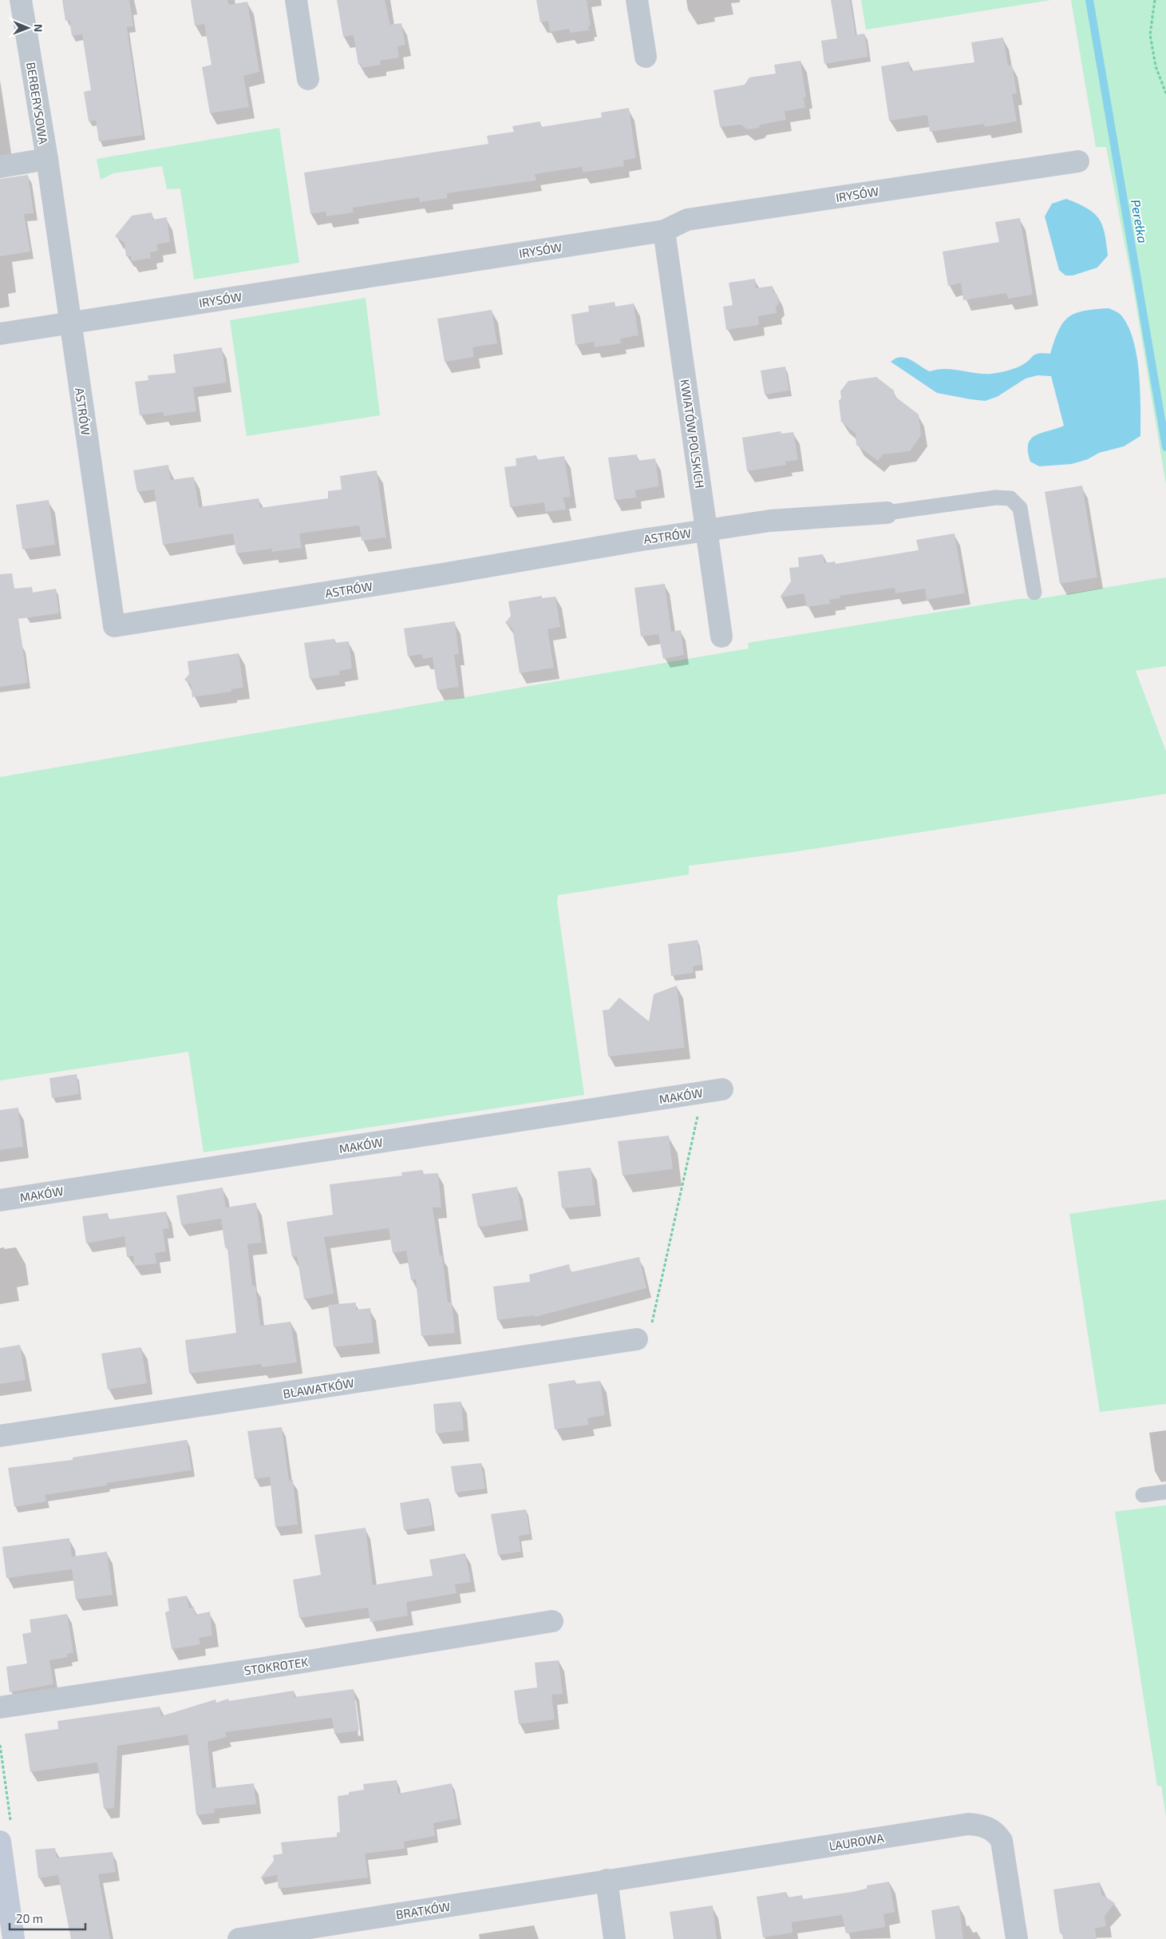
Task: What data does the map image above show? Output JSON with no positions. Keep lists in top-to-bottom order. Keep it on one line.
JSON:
{"streets":{"street":["BERBERYSOWA","IRYSÓW","ASTRÓW","KWIATÓW POLSKICH","MAKÓW","BŁAWATKÓW","STOKROTEK","LAUROWA","BRATKÓW"]},"crossings":[["IRYSÓW","ASTRÓW"],["IRYSÓW","KWIATÓW POLSKICH"],["ASTRÓW","KWIATÓW POLSKICH"],["LAUROWA","BRATKÓW"]],"water":["Perełka"],"scale_bar":"20 m","north":"right"}
